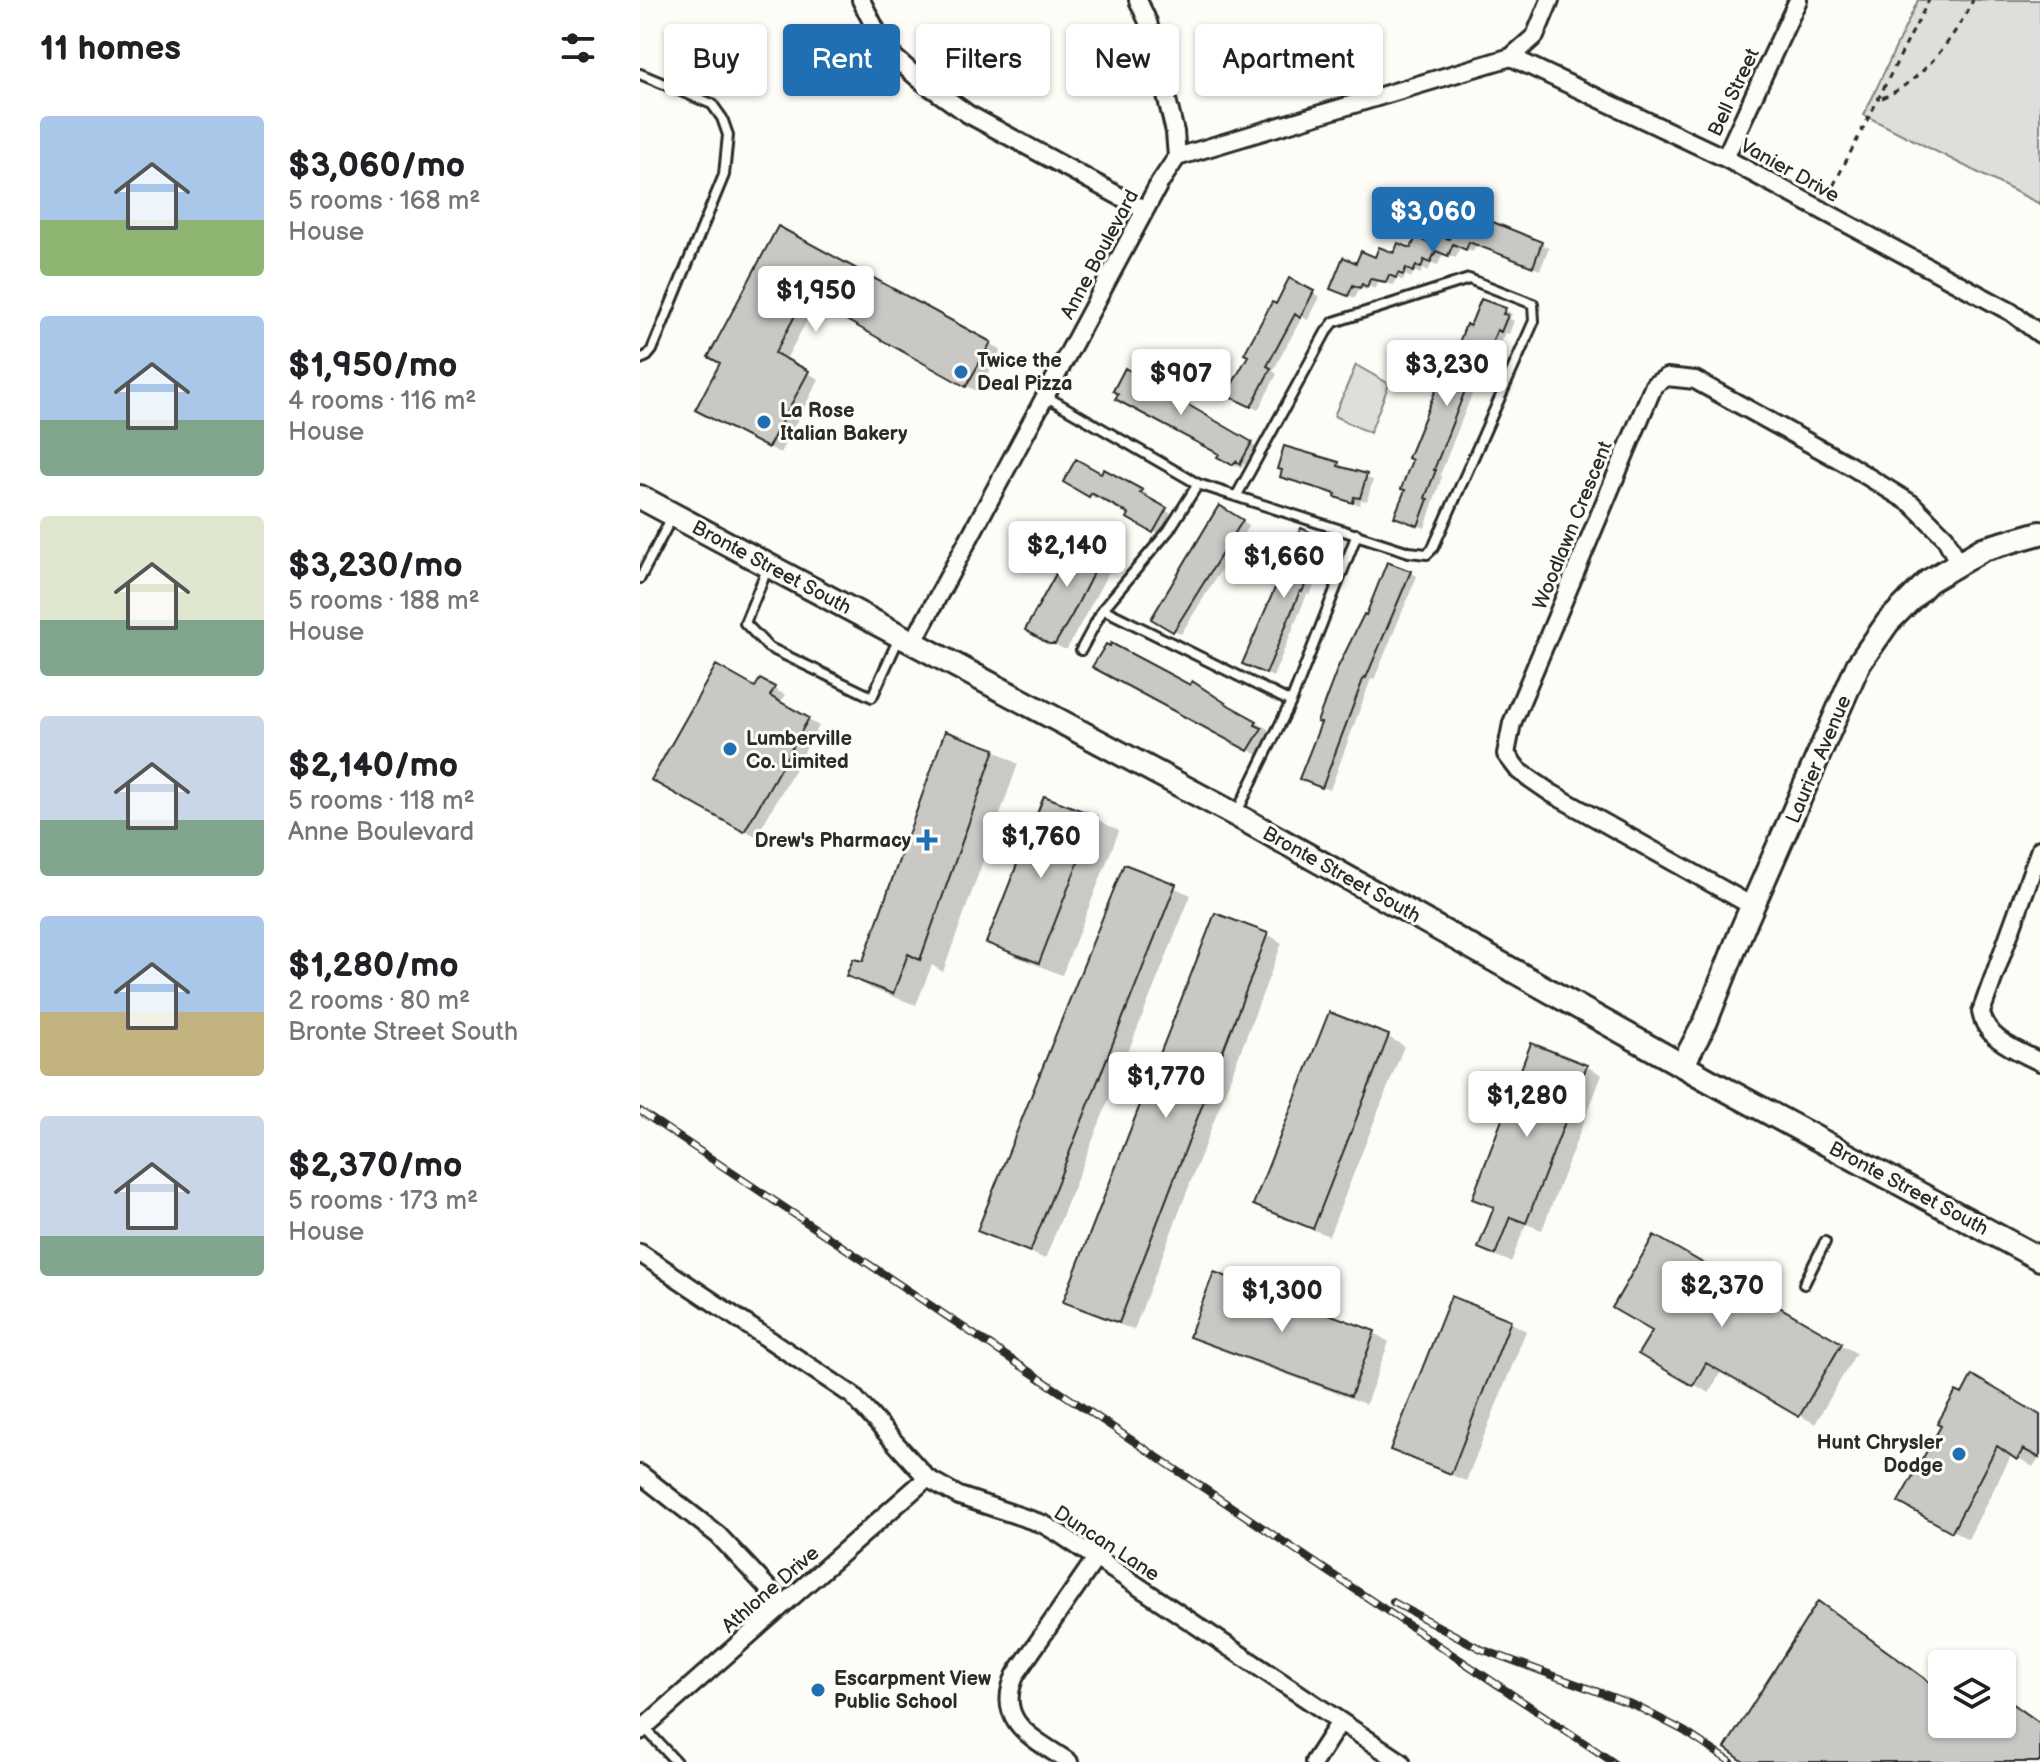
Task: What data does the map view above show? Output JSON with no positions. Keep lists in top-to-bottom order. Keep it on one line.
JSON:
{"streets":{"main road":["Bronte Street South","Laurier Avenue"],"street":["Bell Street","Vanier Drive","Anne Boulevard","Woodlawn Crescent","Duncan Lane","Athlone Drive"]},"crossings":[["Bell Street","Vanier Drive"],["Anne Boulevard","Bronte Street South"],["Woodlawn Crescent","Laurier Avenue"],["Bronte Street South","Laurier Avenue"],["Duncan Lane","Athlone Drive"]],"places":{"other":["Twice the Deal Pizza","La Rose Italian Bakery","Lumberville Co. Limited","Hunt Chrysler Dodge","Escarpment View Public School"],"health":["Drew's Pharmacy"]},"page":{"heading":"11 homes","chip":["Buy","Rent","Filters","New","Apartment"],"list":[{"name":"$3,060/mo","note":"5 rooms · 168 m² · House"},{"name":"$1,950/mo","note":"4 rooms · 116 m² · House"},{"name":"$3,230/mo","note":"5 rooms · 188 m² · House"},{"name":"$2,140/mo","note":"5 rooms · 118 m² · Anne Boulevard"},{"name":"$1,280/mo","note":"2 rooms · 80 m² · Bronte Street South"},{"name":"$2,370/mo","note":"5 rooms · 173 m² · House"}],"price":["$3,060","$1,950","$3,230","$907","$2,140","$1,660","$1,760","$1,770","$1,280","$2,370","$1,300"]}}
